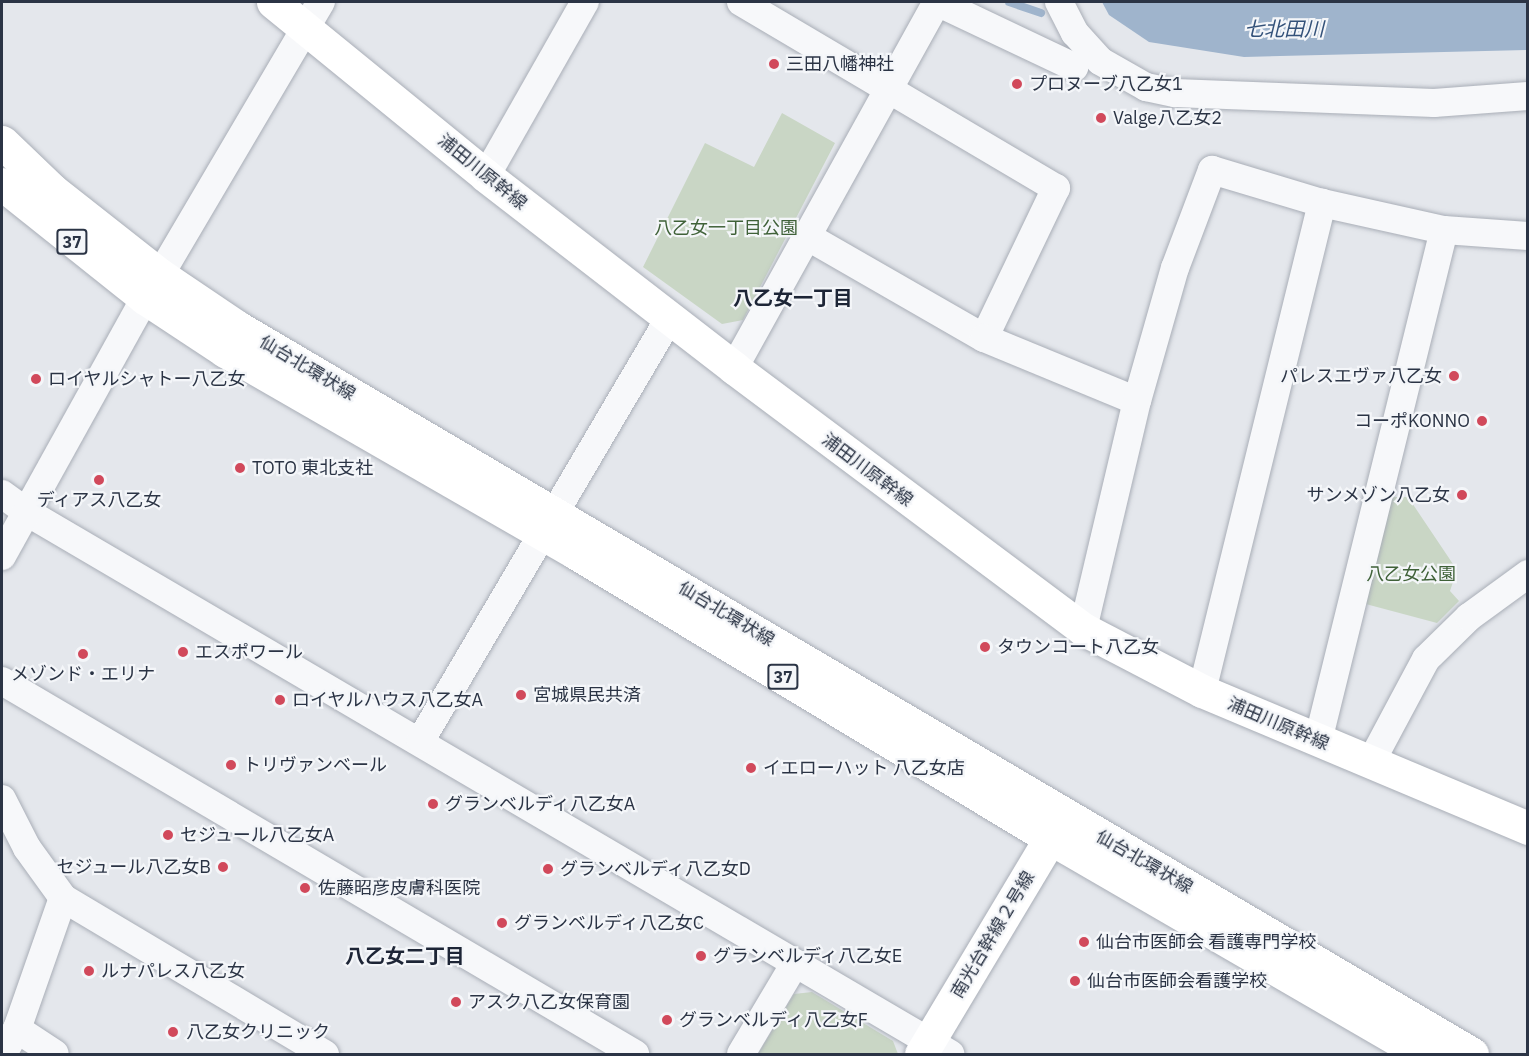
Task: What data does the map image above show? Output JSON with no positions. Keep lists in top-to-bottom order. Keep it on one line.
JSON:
{"streets":{"main road":["浦田川原幹線","37","仙台北環状線","南光台幹線２号線"]},"crossings":[["仙台北環状線","南光台幹線２号線"]],"districts":["八乙女一丁目","八乙女二丁目"],"water":["七北田川"],"parks":["八乙女一丁目公園","八乙女公園"],"places":["三田八幡神社","プロヌーブ八乙女1","Valge八乙女2","パレスエヴァ八乙女","ロイヤルシャトー八乙女","コーポKONNO","TOTO 東北支社","ディアス八乙女","サンメゾン八乙女","タウンコート八乙女","エスポワール","メゾンド・エリナ","宮城県民共済","ロイヤルハウス八乙女A","トリヴァンベール","イエローハット 八乙女店","グランベルディ八乙女A","セジュール八乙女A","セジュール八乙女B","グランベルディ八乙女D","佐藤昭彦皮膚科医院","グランベルディ八乙女C","仙台市医師会 看護専門学校","グランベルディ八乙女E","ルナパレス八乙女","仙台市医師会看護学校","アスク八乙女保育園","グランベルディ八乙女F","八乙女クリニック"]}
